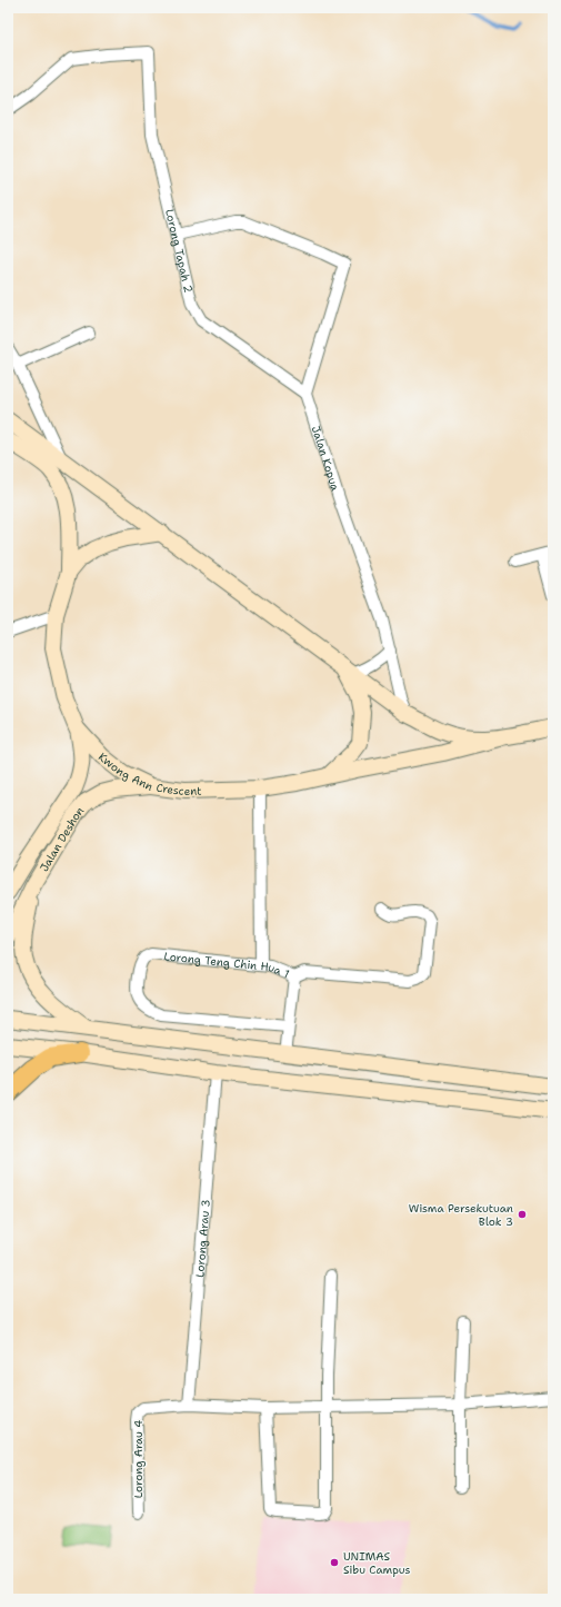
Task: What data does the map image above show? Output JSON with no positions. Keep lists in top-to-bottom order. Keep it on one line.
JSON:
{"streets":{"main road":["Kwong Ann Crescent","Jalan Deshon"],"street":["Lorong Tapah 2","Jalan Kopua","Lorong Teng Chin Hua 1","Lorong Arau 3","Lorong Arau 4"]},"crossings":[["Lorong Tapah 2","Jalan Kopua"],["Kwong Ann Crescent","Jalan Deshon"],["Lorong Arau 3","Lorong Arau 4"]],"places":["Wisma Persekutuan Blok 3","UNIMAS Sibu Campus"]}
